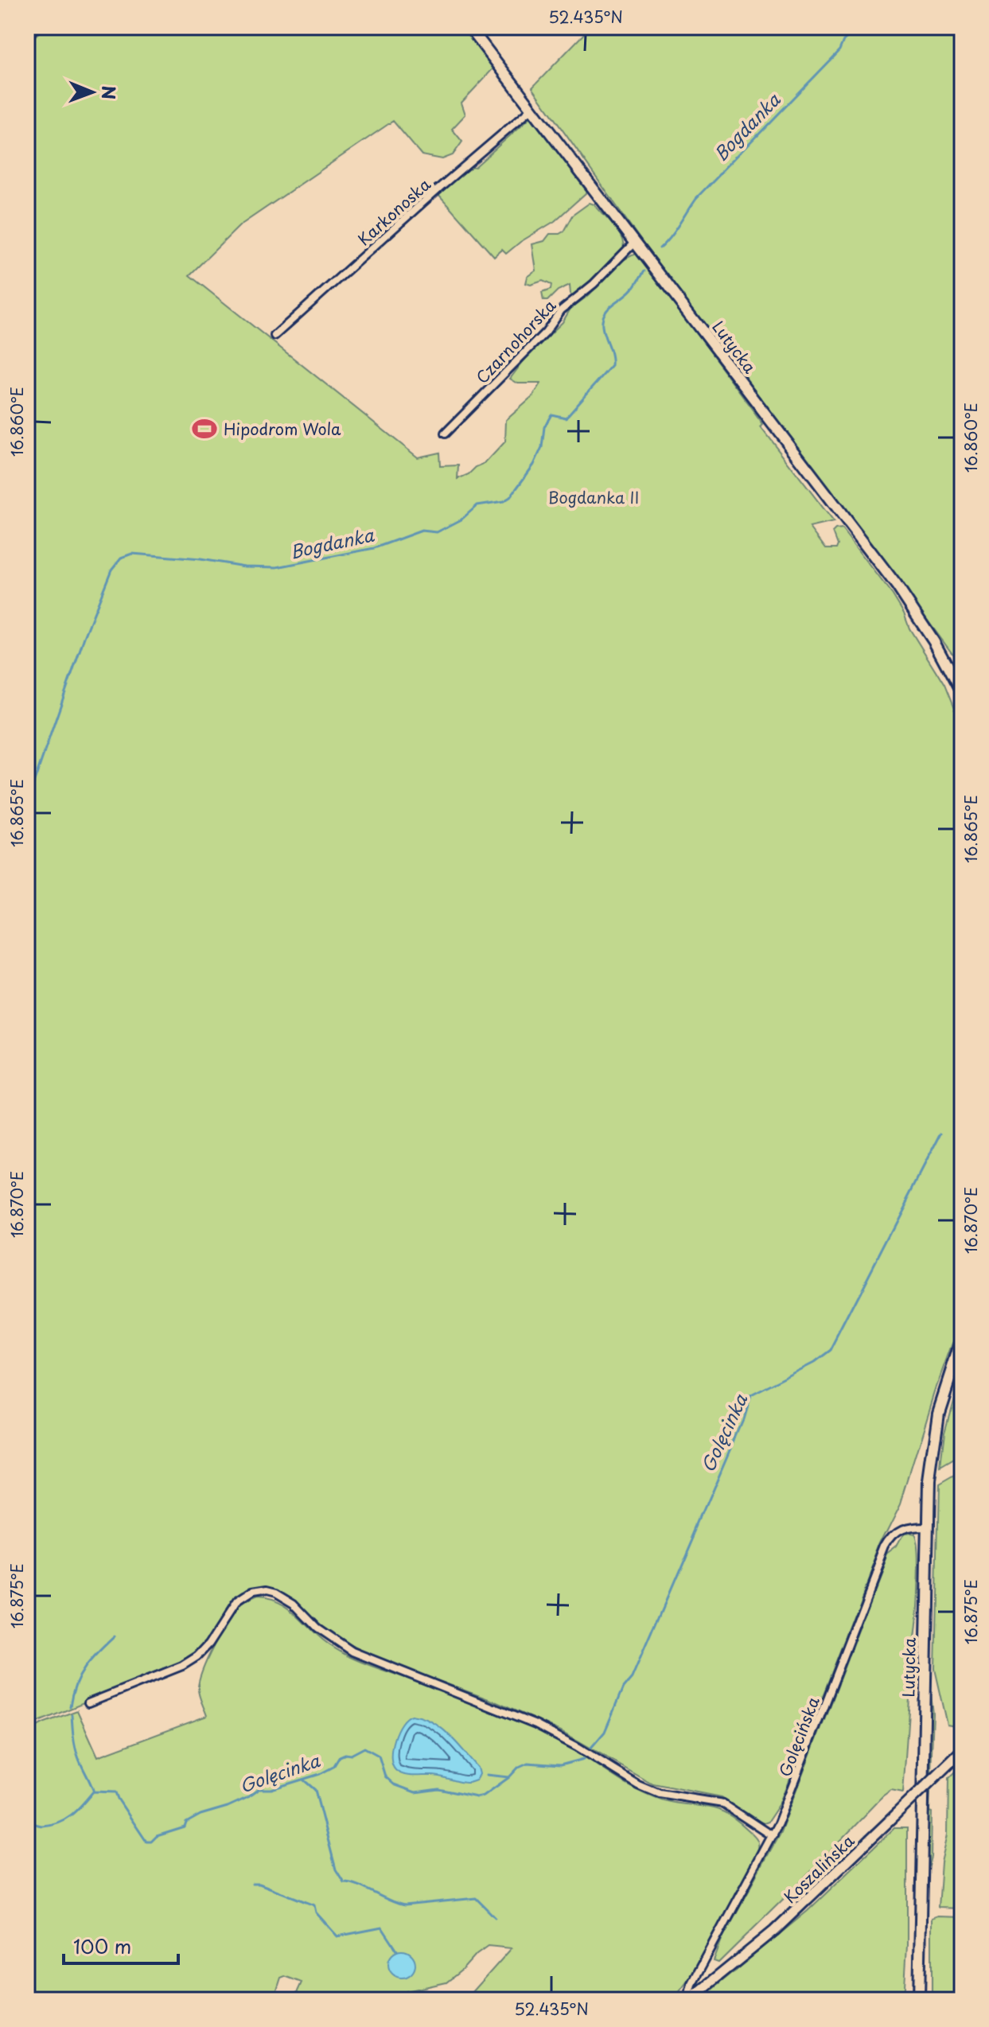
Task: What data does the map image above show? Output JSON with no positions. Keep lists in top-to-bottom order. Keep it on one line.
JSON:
{"streets":{"main road":["Lutycka"],"street":["Karkonoska","Czarnohorska","Golęcińska","Koszalińska"]},"crossings":[["Karkonoska","Lutycka"],["Czarnohorska","Lutycka"],["Lutycka","Golęcińska"],["Golęcińska","Koszalińska"]],"water":["Bogdanka","Golęcinka"],"parks":["Bogdanka II"],"places":{"sports":["Hipodrom Wola"]},"scale_bar":"100 m","north":"right","coordinates":["52.435°N","16.860°E","16.865°E","16.870°E","16.875°E"]}
